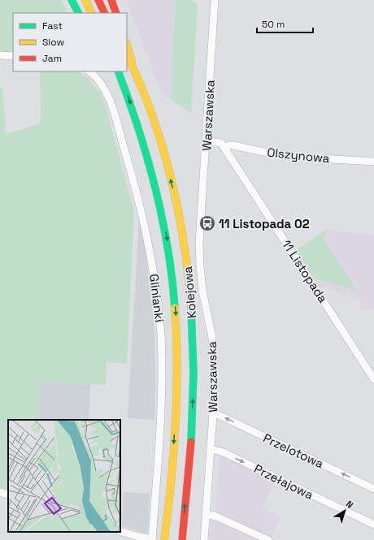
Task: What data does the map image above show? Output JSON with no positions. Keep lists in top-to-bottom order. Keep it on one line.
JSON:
{"streets":{"highway":["Kolejowa"],"street":["Warszawska","Olszynowa","11 Listopada","Glinianki","Przelotowa","Przełajowa"]},"crossings":[["Warszawska","Przelotowa"],["Warszawska","Przełajowa"],["Olszynowa","11 Listopada"]],"one_way":["Przelotowa"],"places":{"bus stop":["11 Listopada 02"]},"legend":["Fast","Slow","Jam"],"scale_bar":"50 m","north":"top right"}
